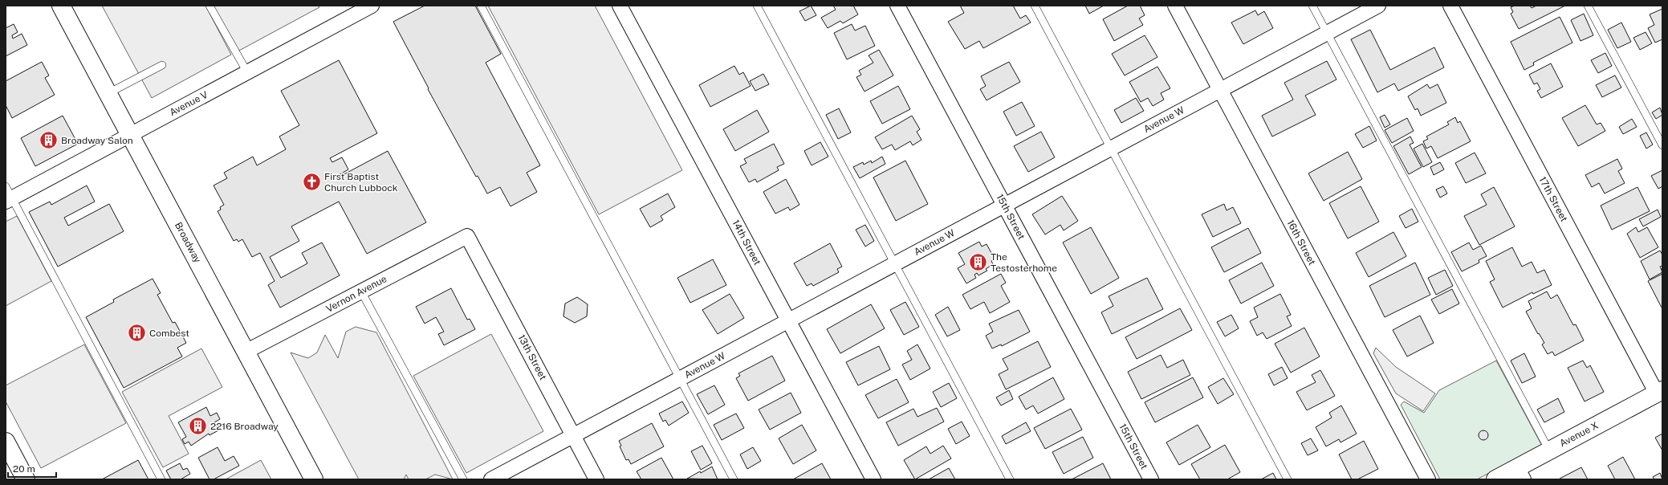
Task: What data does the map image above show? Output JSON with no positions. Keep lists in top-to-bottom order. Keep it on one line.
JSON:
{"streets":{"main road":["Broadway","Avenue X"],"street":["Avenue V","Avenue W","17th Street","15th Street","14th Street","16th Street","Vernon Avenue","13th Street"]},"crossings":[["Avenue V","Broadway"],["Avenue W","15th Street"],["Avenue W","14th Street"],["Avenue W","16th Street"],["Avenue W","13th Street"],["17th Street","Avenue X"],["Broadway","Vernon Avenue"],["Vernon Avenue","13th Street"]],"places":{"building":["Broadway Salon","The Testosterhome","Combest","2216 Broadway"],"church":["First Baptist Church Lubbock"]},"scale_bar":"20 m"}
